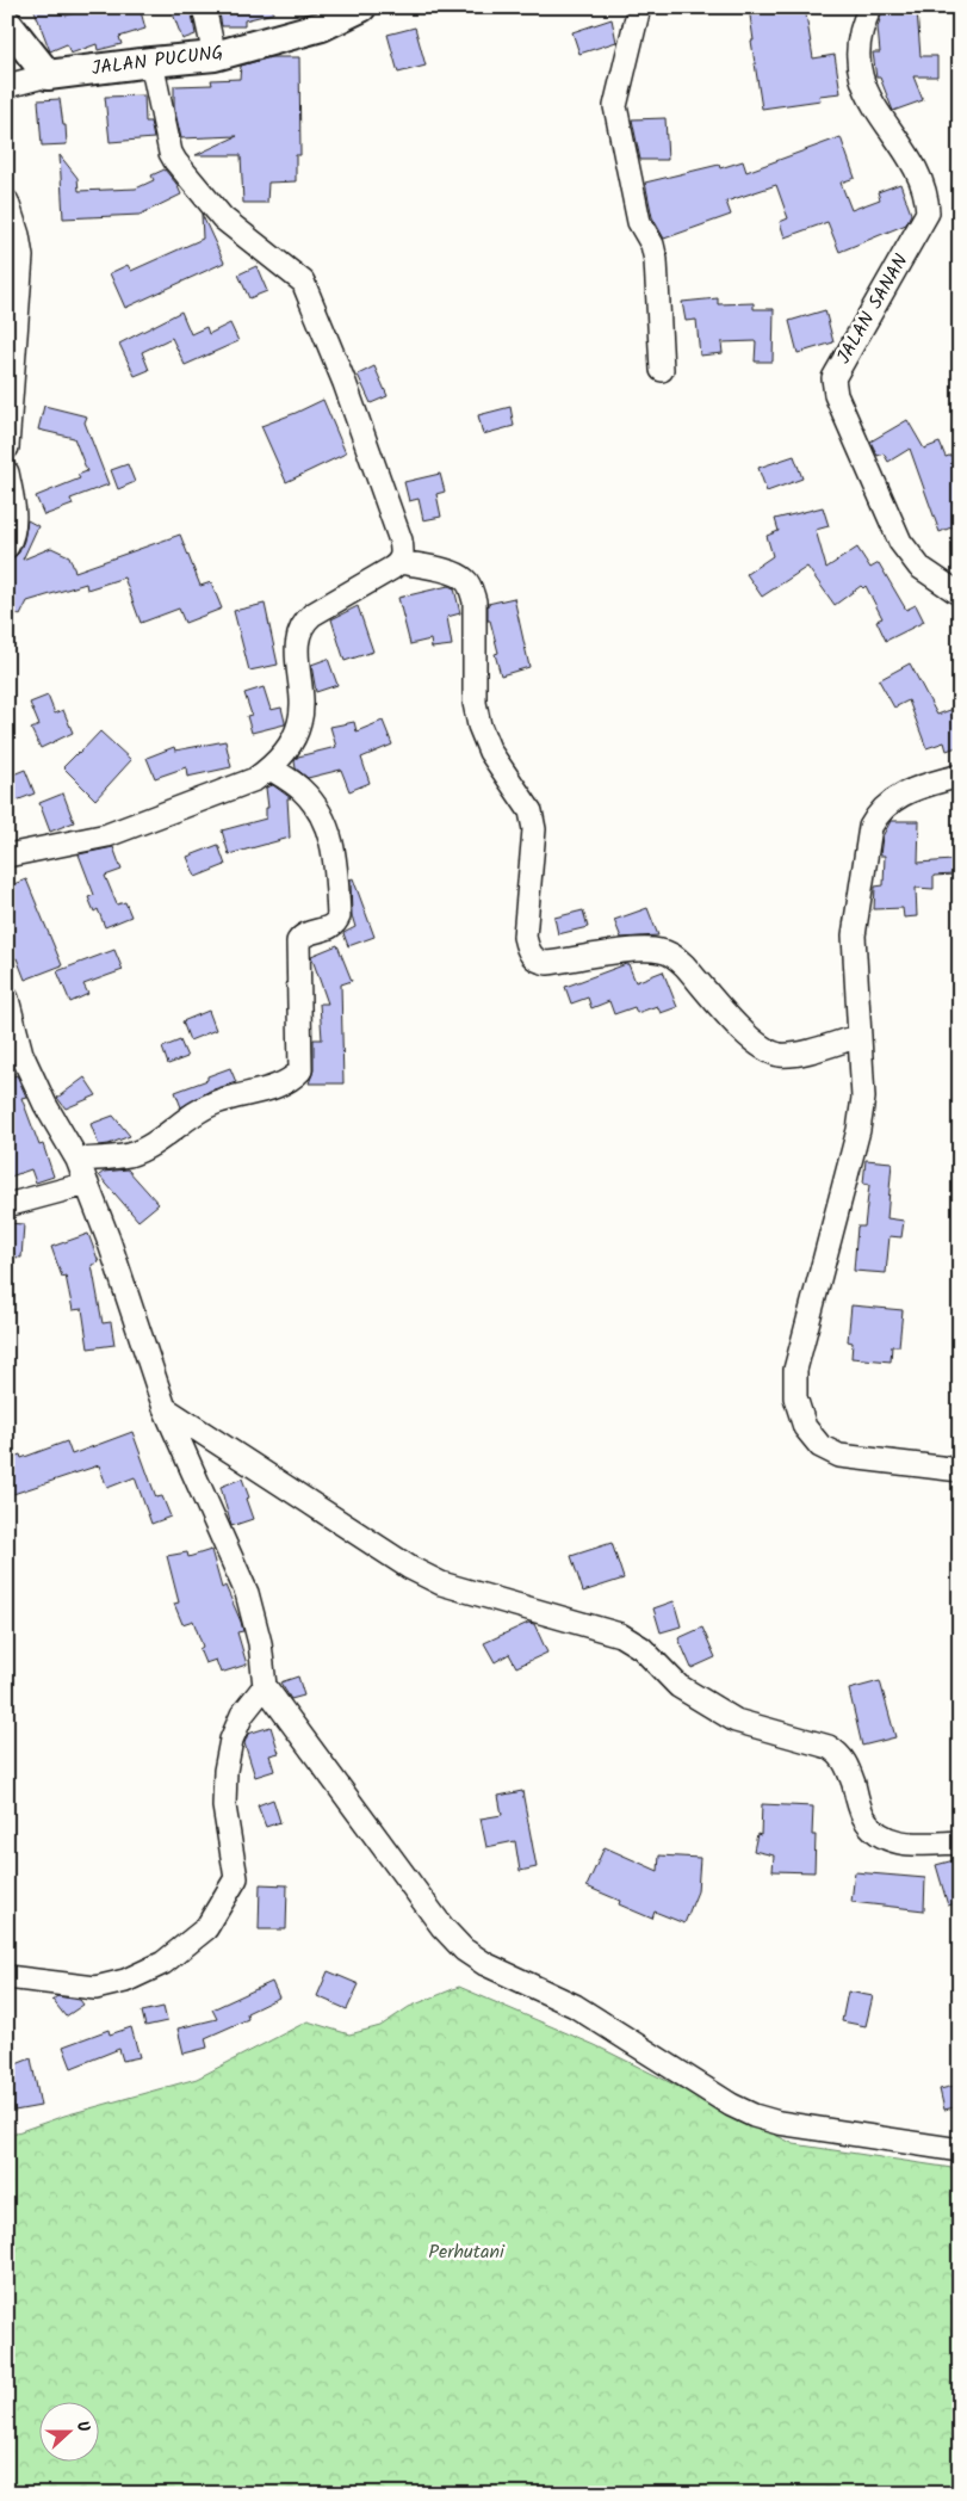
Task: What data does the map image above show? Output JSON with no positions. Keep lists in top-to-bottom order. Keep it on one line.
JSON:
{"streets":{"main road":["JALAN PUCUNG"],"street":["JALAN SANAN"]},"parks":["Perhutani"],"north":"right"}
